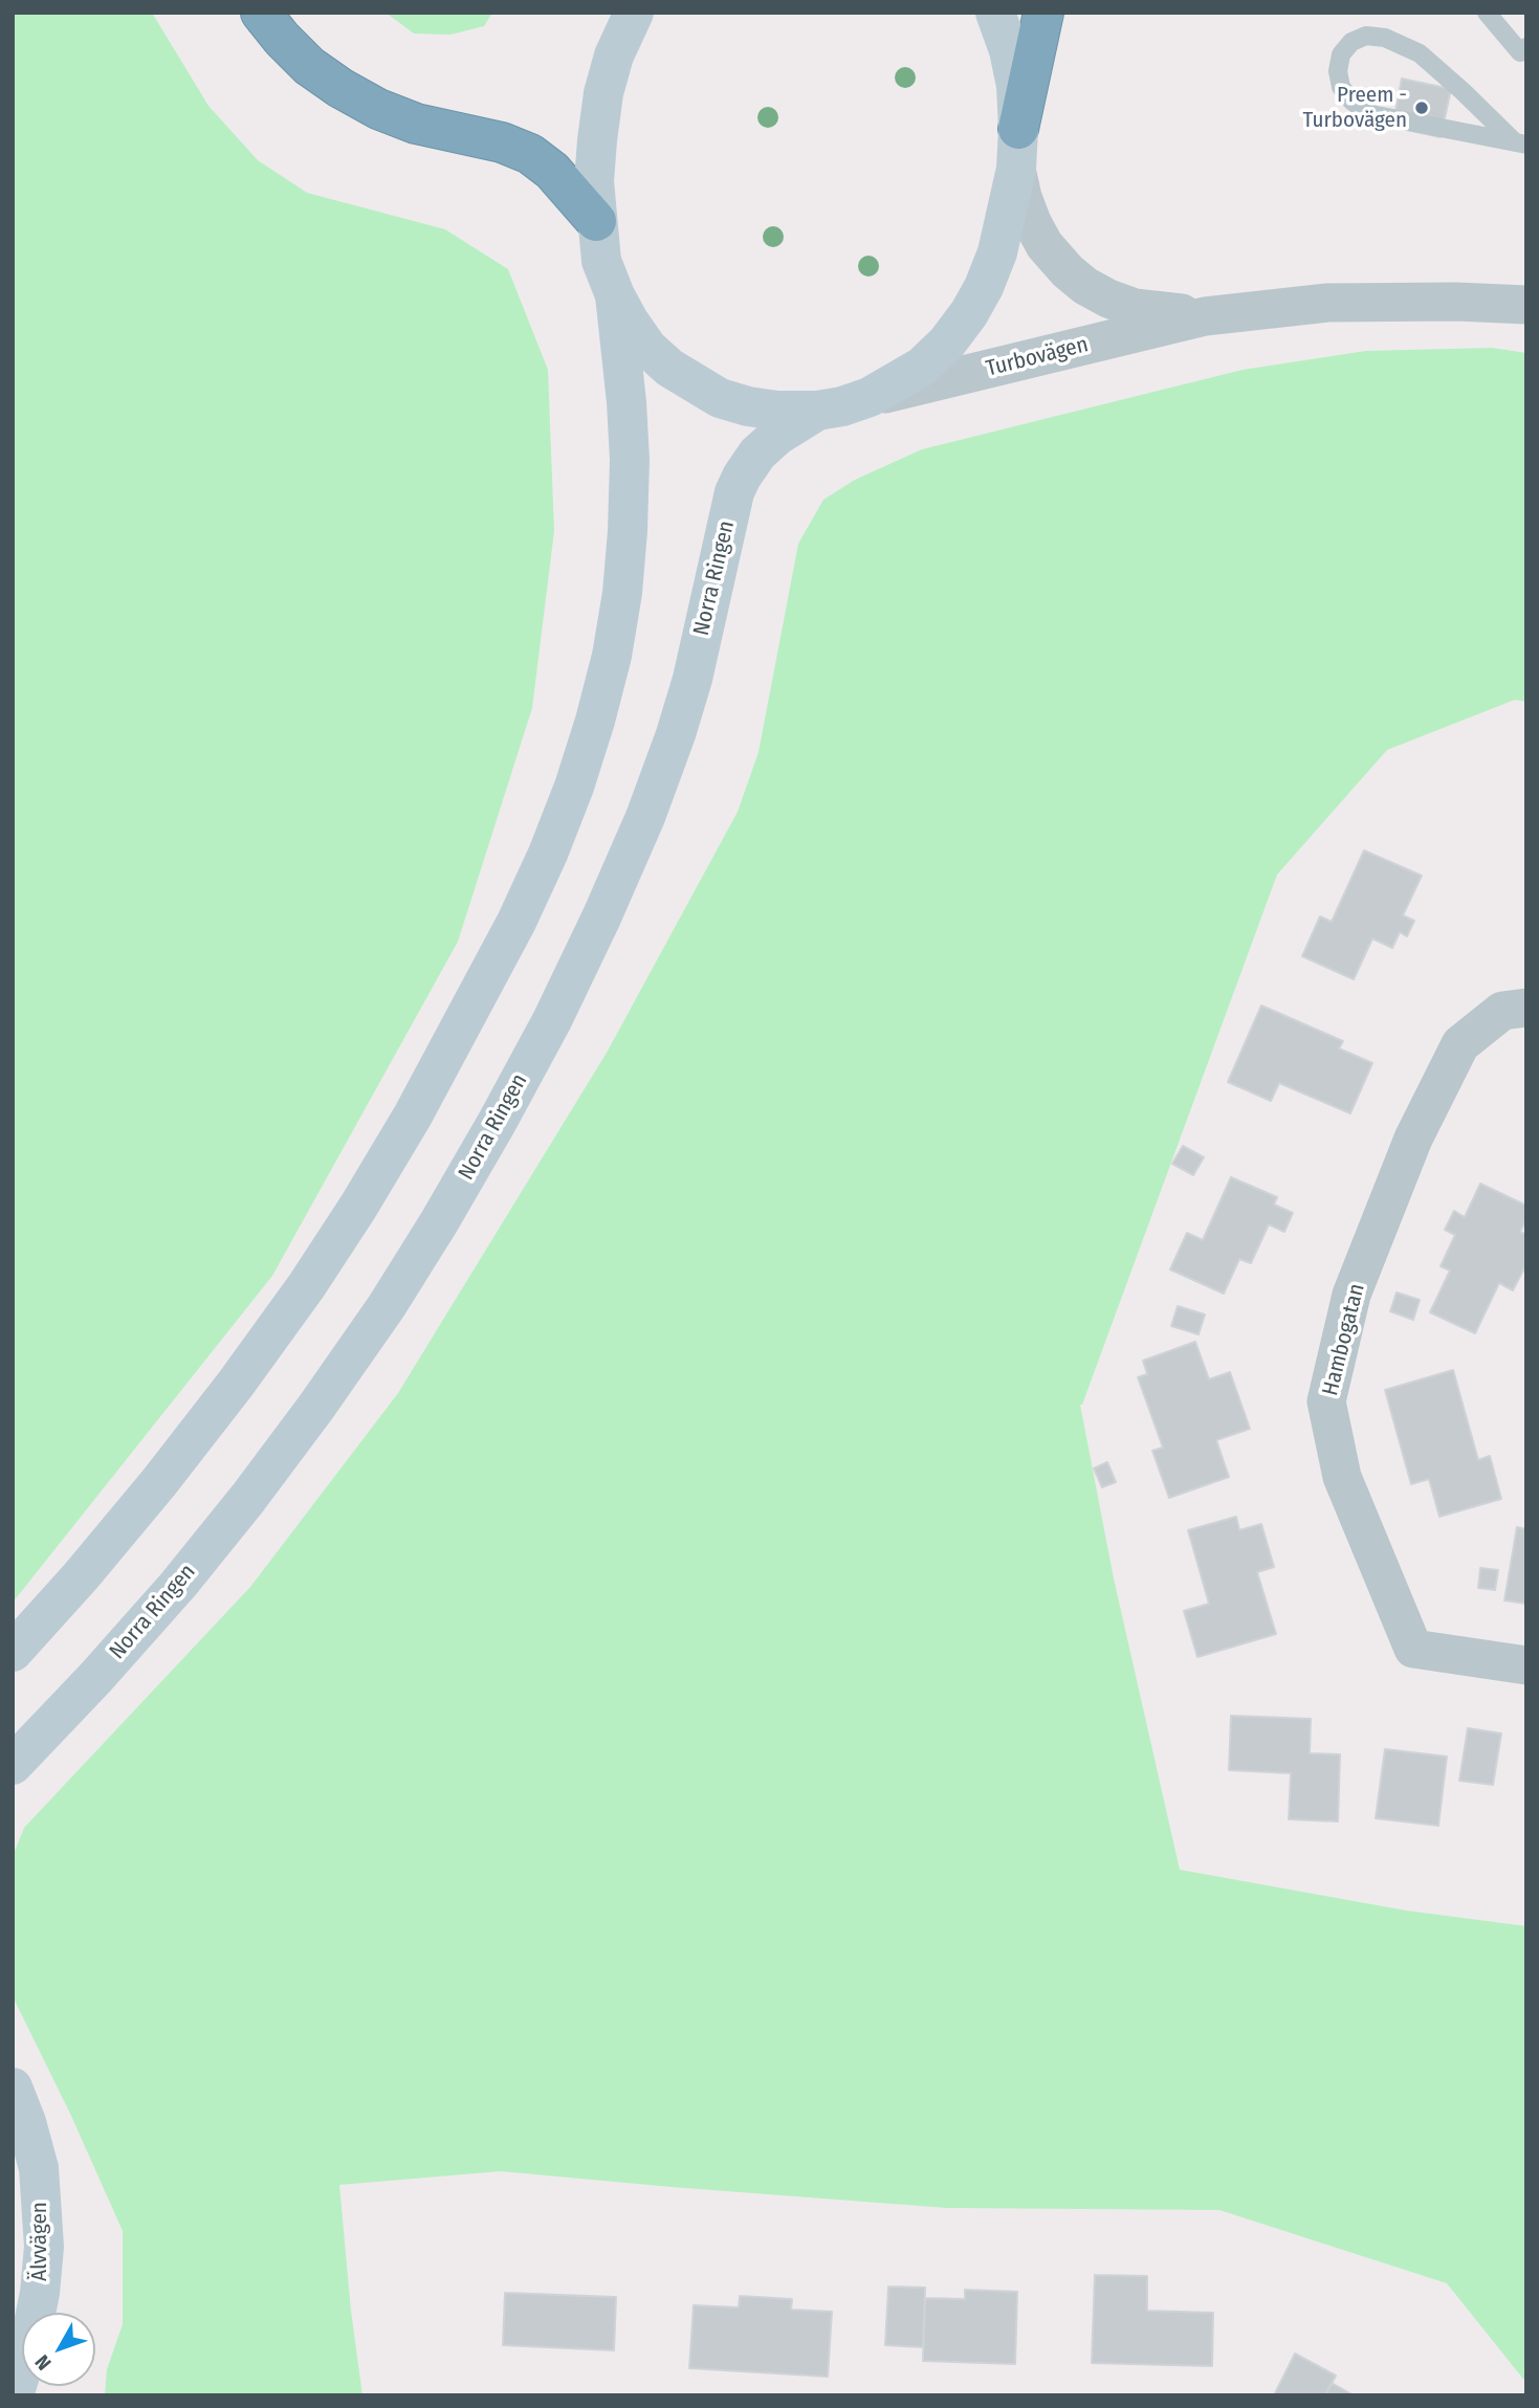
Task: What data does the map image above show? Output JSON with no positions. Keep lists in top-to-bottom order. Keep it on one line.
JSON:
{"streets":{"main road":["Norra Ringen","Älvvägen"],"street":["Turbovägen","Hambogatan"]},"places":["Preem - Turbovägen"],"north":"bottom left"}
